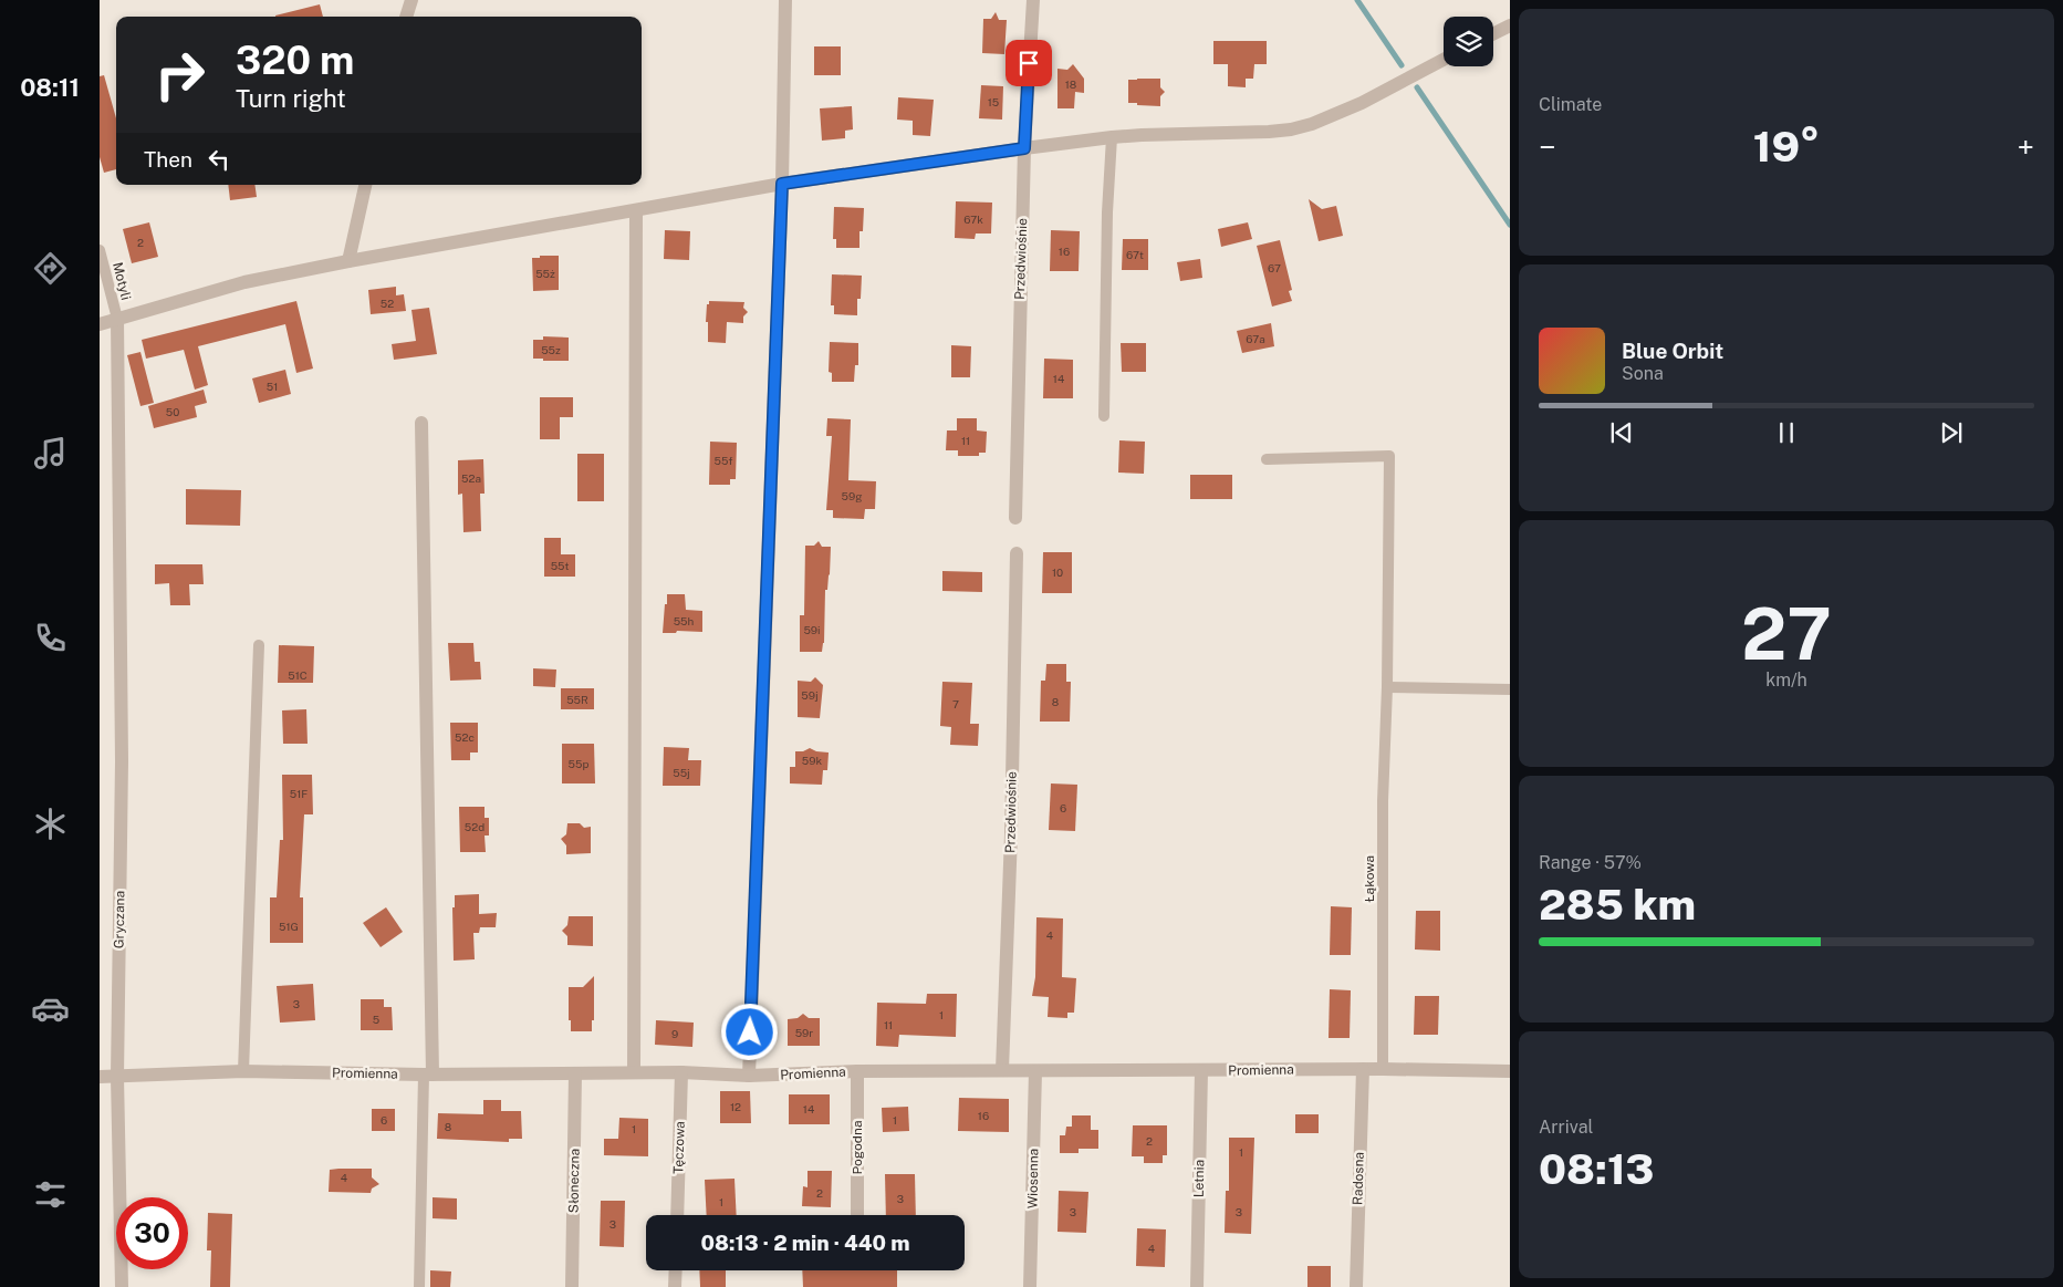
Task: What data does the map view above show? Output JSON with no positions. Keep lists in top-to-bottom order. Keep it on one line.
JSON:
{"streets":{"street":["Przedwiośnie","Gryczana","Promienna","Tęczowa","Pogodna","Wiosenna","Letnia","Radosna","Słoneczna"],"lane":["Motyli","Łąkowa"]},"crossings":[["Przedwiośnie","Promienna"],["Motyli","Gryczana"],["Łąkowa","Promienna"],["Gryczana","Promienna"],["Promienna","Tęczowa"],["Promienna","Pogodna"],["Promienna","Wiosenna"],["Promienna","Letnia"],["Promienna","Radosna"],["Promienna","Słoneczna"]],"house_numbers":["18","15","67k","2","16","67t","67","55ż","52","67a","55z","14","51","50","11","55f","52a","59g","55t","10","55h","59i","51C","59j","55R","8","7","52c","59k","55p","55j","51F","6","52d","51G","4","3","1","5","11","59r","9","12","14","16","6","1","8","1","2","1","4","2","3","1","3","3","3","4"],"page":{"tabs":"08:11","tile":["Climate",["27","km/h"],["Range · 57%","285 km"],["Arrival","08:13"]],"turn":["320 m","Turn right"],"heat":["−","19°","+"],"then":"Then","song":["Blue Orbit","Sona"],"limit":"30","trip":"08:13 · 2 min · 440 m"}}
